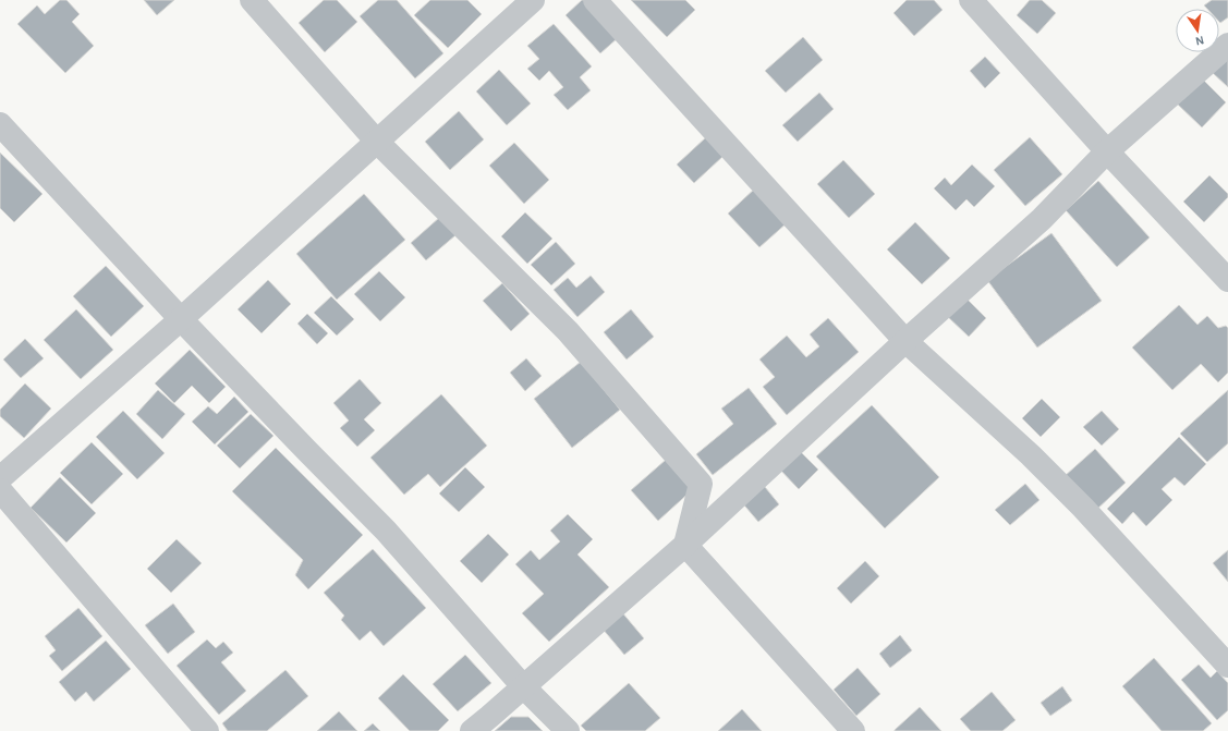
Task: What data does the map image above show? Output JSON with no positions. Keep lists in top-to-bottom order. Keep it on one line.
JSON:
{"north":"bottom"}
